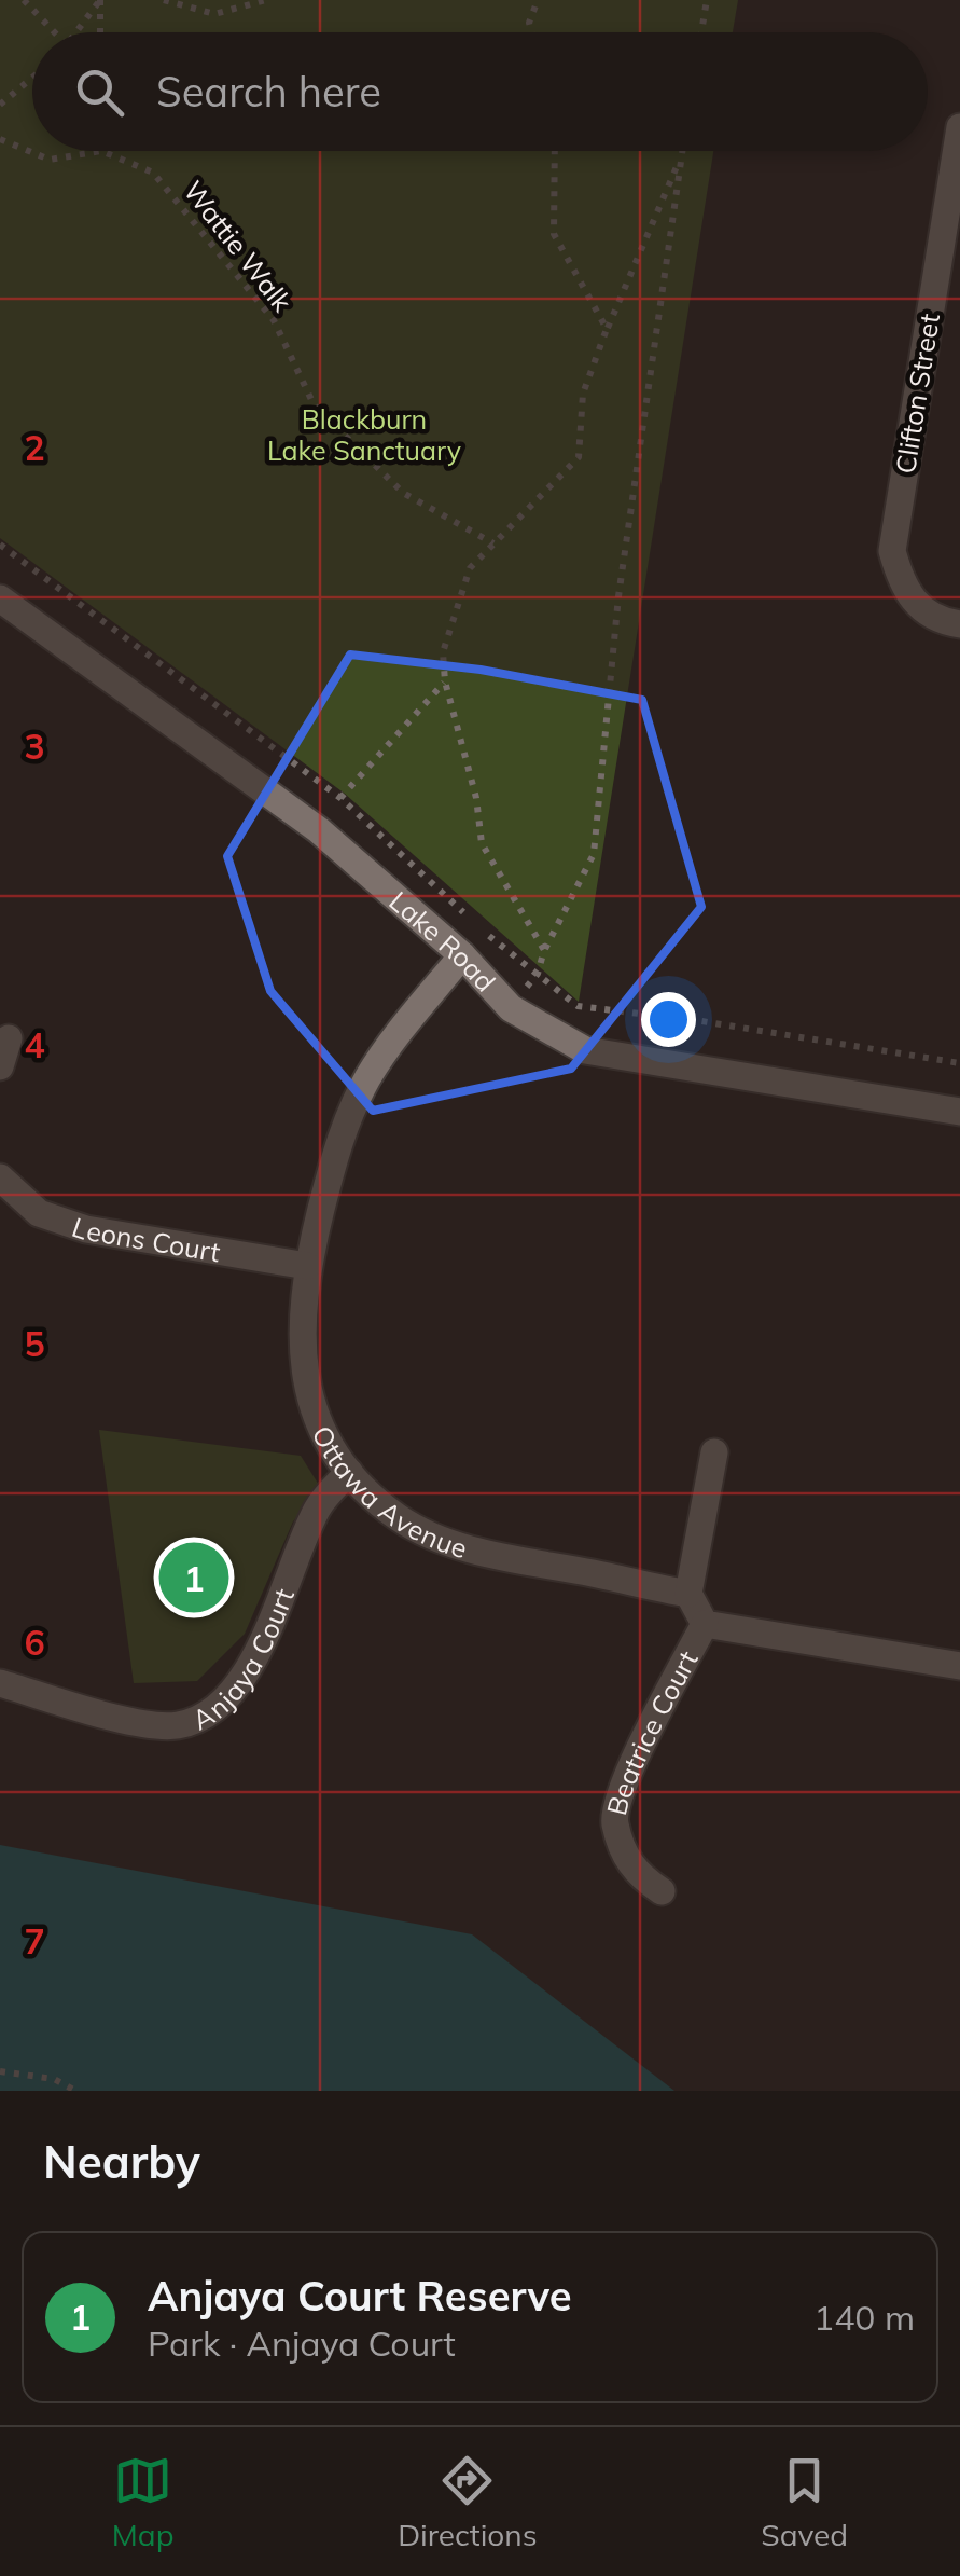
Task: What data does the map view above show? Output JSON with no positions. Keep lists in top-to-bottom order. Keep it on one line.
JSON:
{"streets":{"street":["Clifton Street","Lake Road","Leons Court","Ottawa Avenue","Anjaya Court","Beatrice Court"],"path":["Wattie Walk"]},"crossings":[["Lake Road","Ottawa Avenue"],["Leons Court","Ottawa Avenue"],["Ottawa Avenue","Anjaya Court"]],"parks":["Blackburn Lake Sanctuary"],"page":{"search":"Search here","pins":"1","heading":"Nearby","list":[{"mark":"1","name":"Anjaya Court Reserve","note":"Park · Anjaya Court","value":"140 m"}],"nav":["Map","Directions","Saved"]},"grid":{"rows":["2","3","4","5","6","7"]}}
